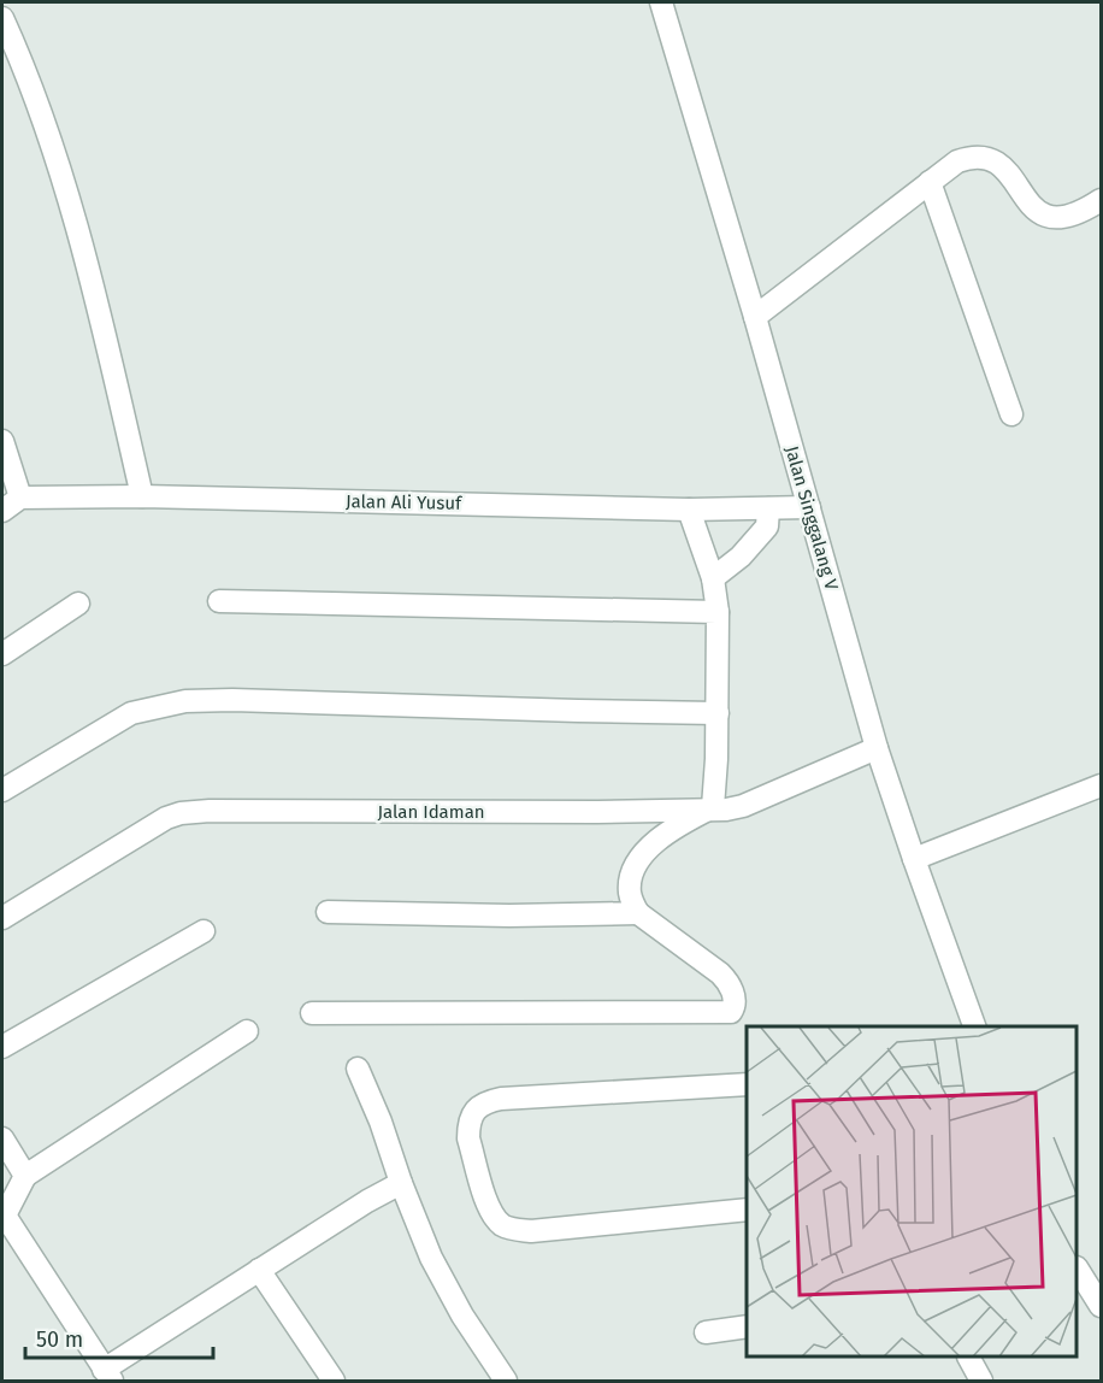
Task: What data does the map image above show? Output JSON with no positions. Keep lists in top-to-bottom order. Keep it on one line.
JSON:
{"streets":{"street":["Jalan Ali Yusuf","Jalan Singgalang V","Jalan Idaman"]},"crossings":[["Jalan Ali Yusuf","Jalan Singgalang V"],["Jalan Singgalang V","Jalan Idaman"]],"scale_bar":"50 m"}
